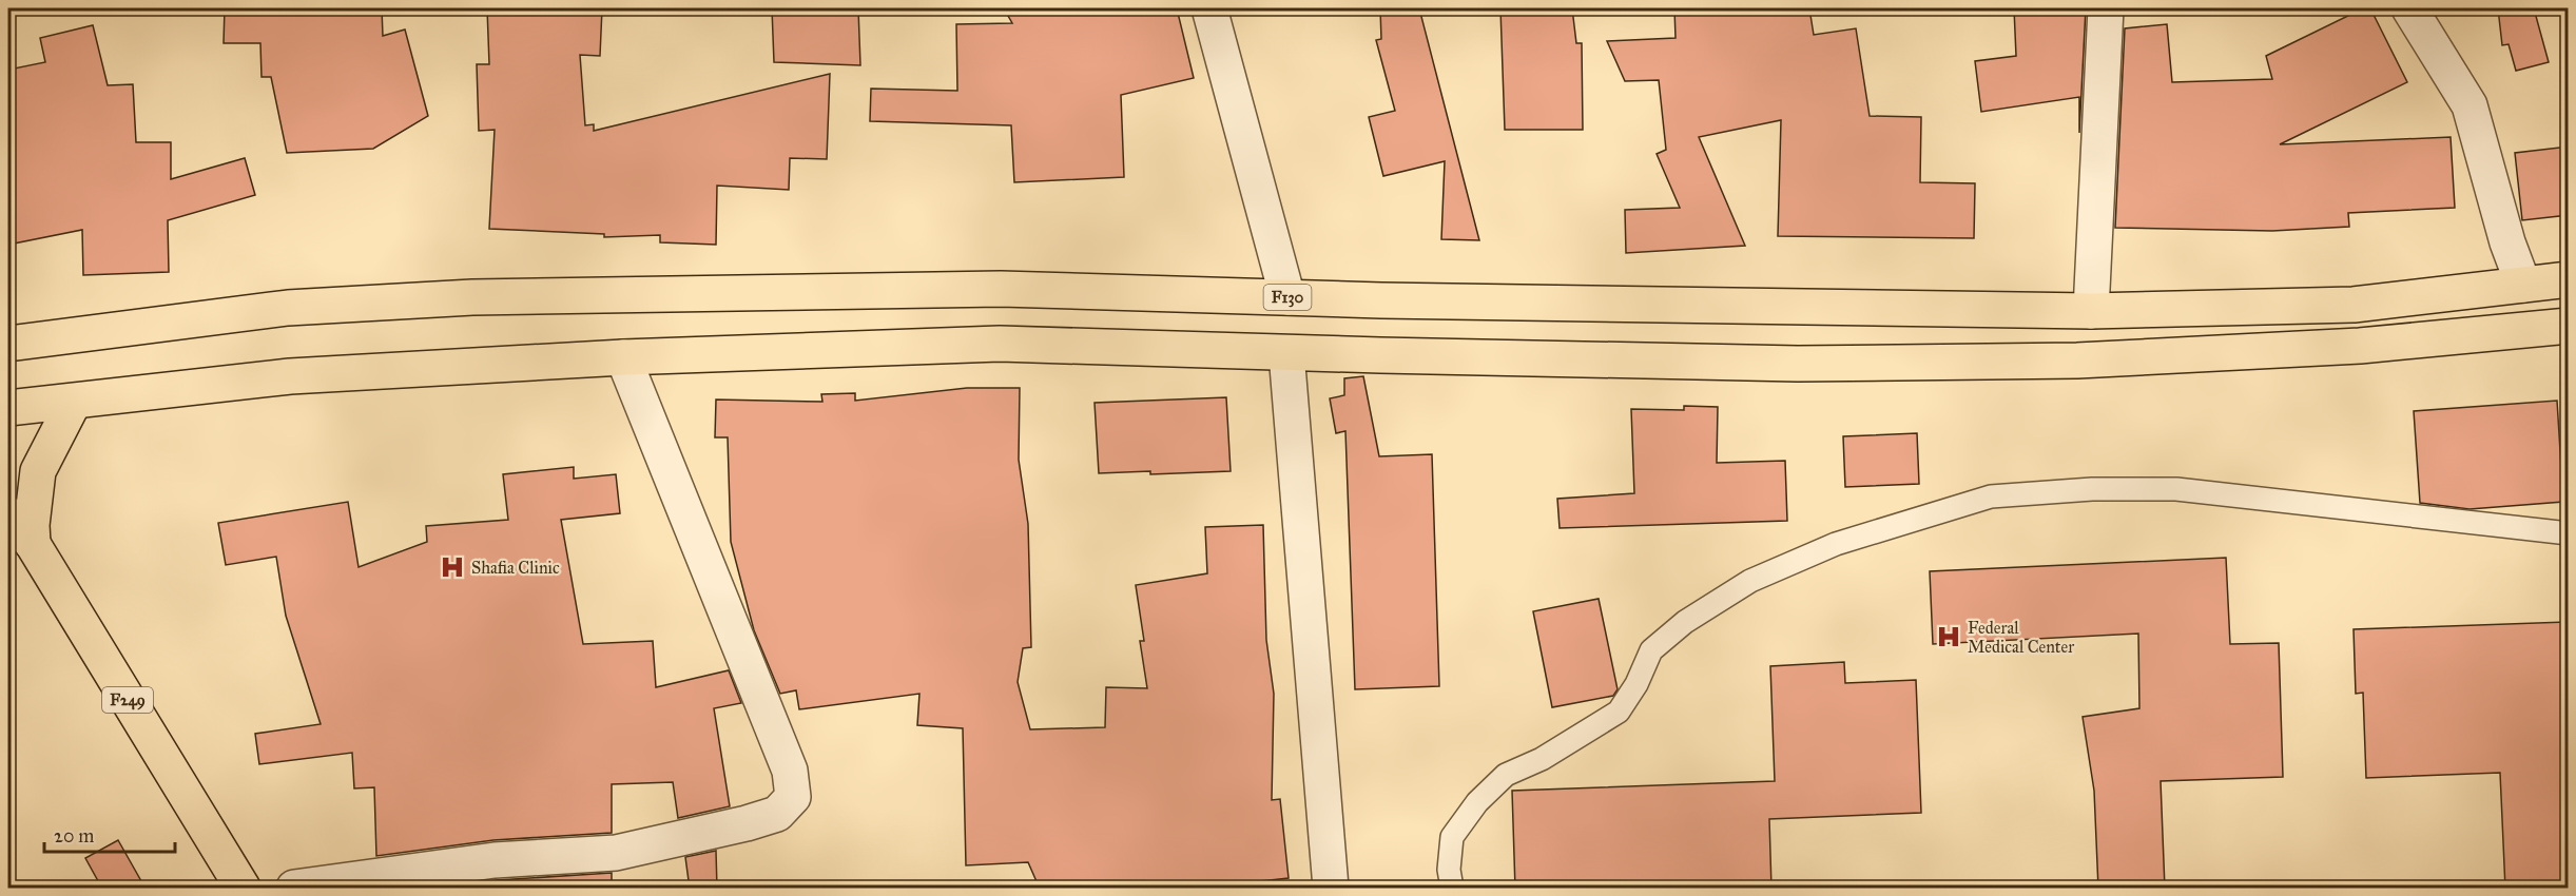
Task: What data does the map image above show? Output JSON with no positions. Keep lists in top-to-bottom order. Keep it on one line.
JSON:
{"streets":{"main road":["F130","F249"]},"places":{"hospital":["Shafia Clinic","Federal Medical Center"]},"scale_bar":"20 m"}
